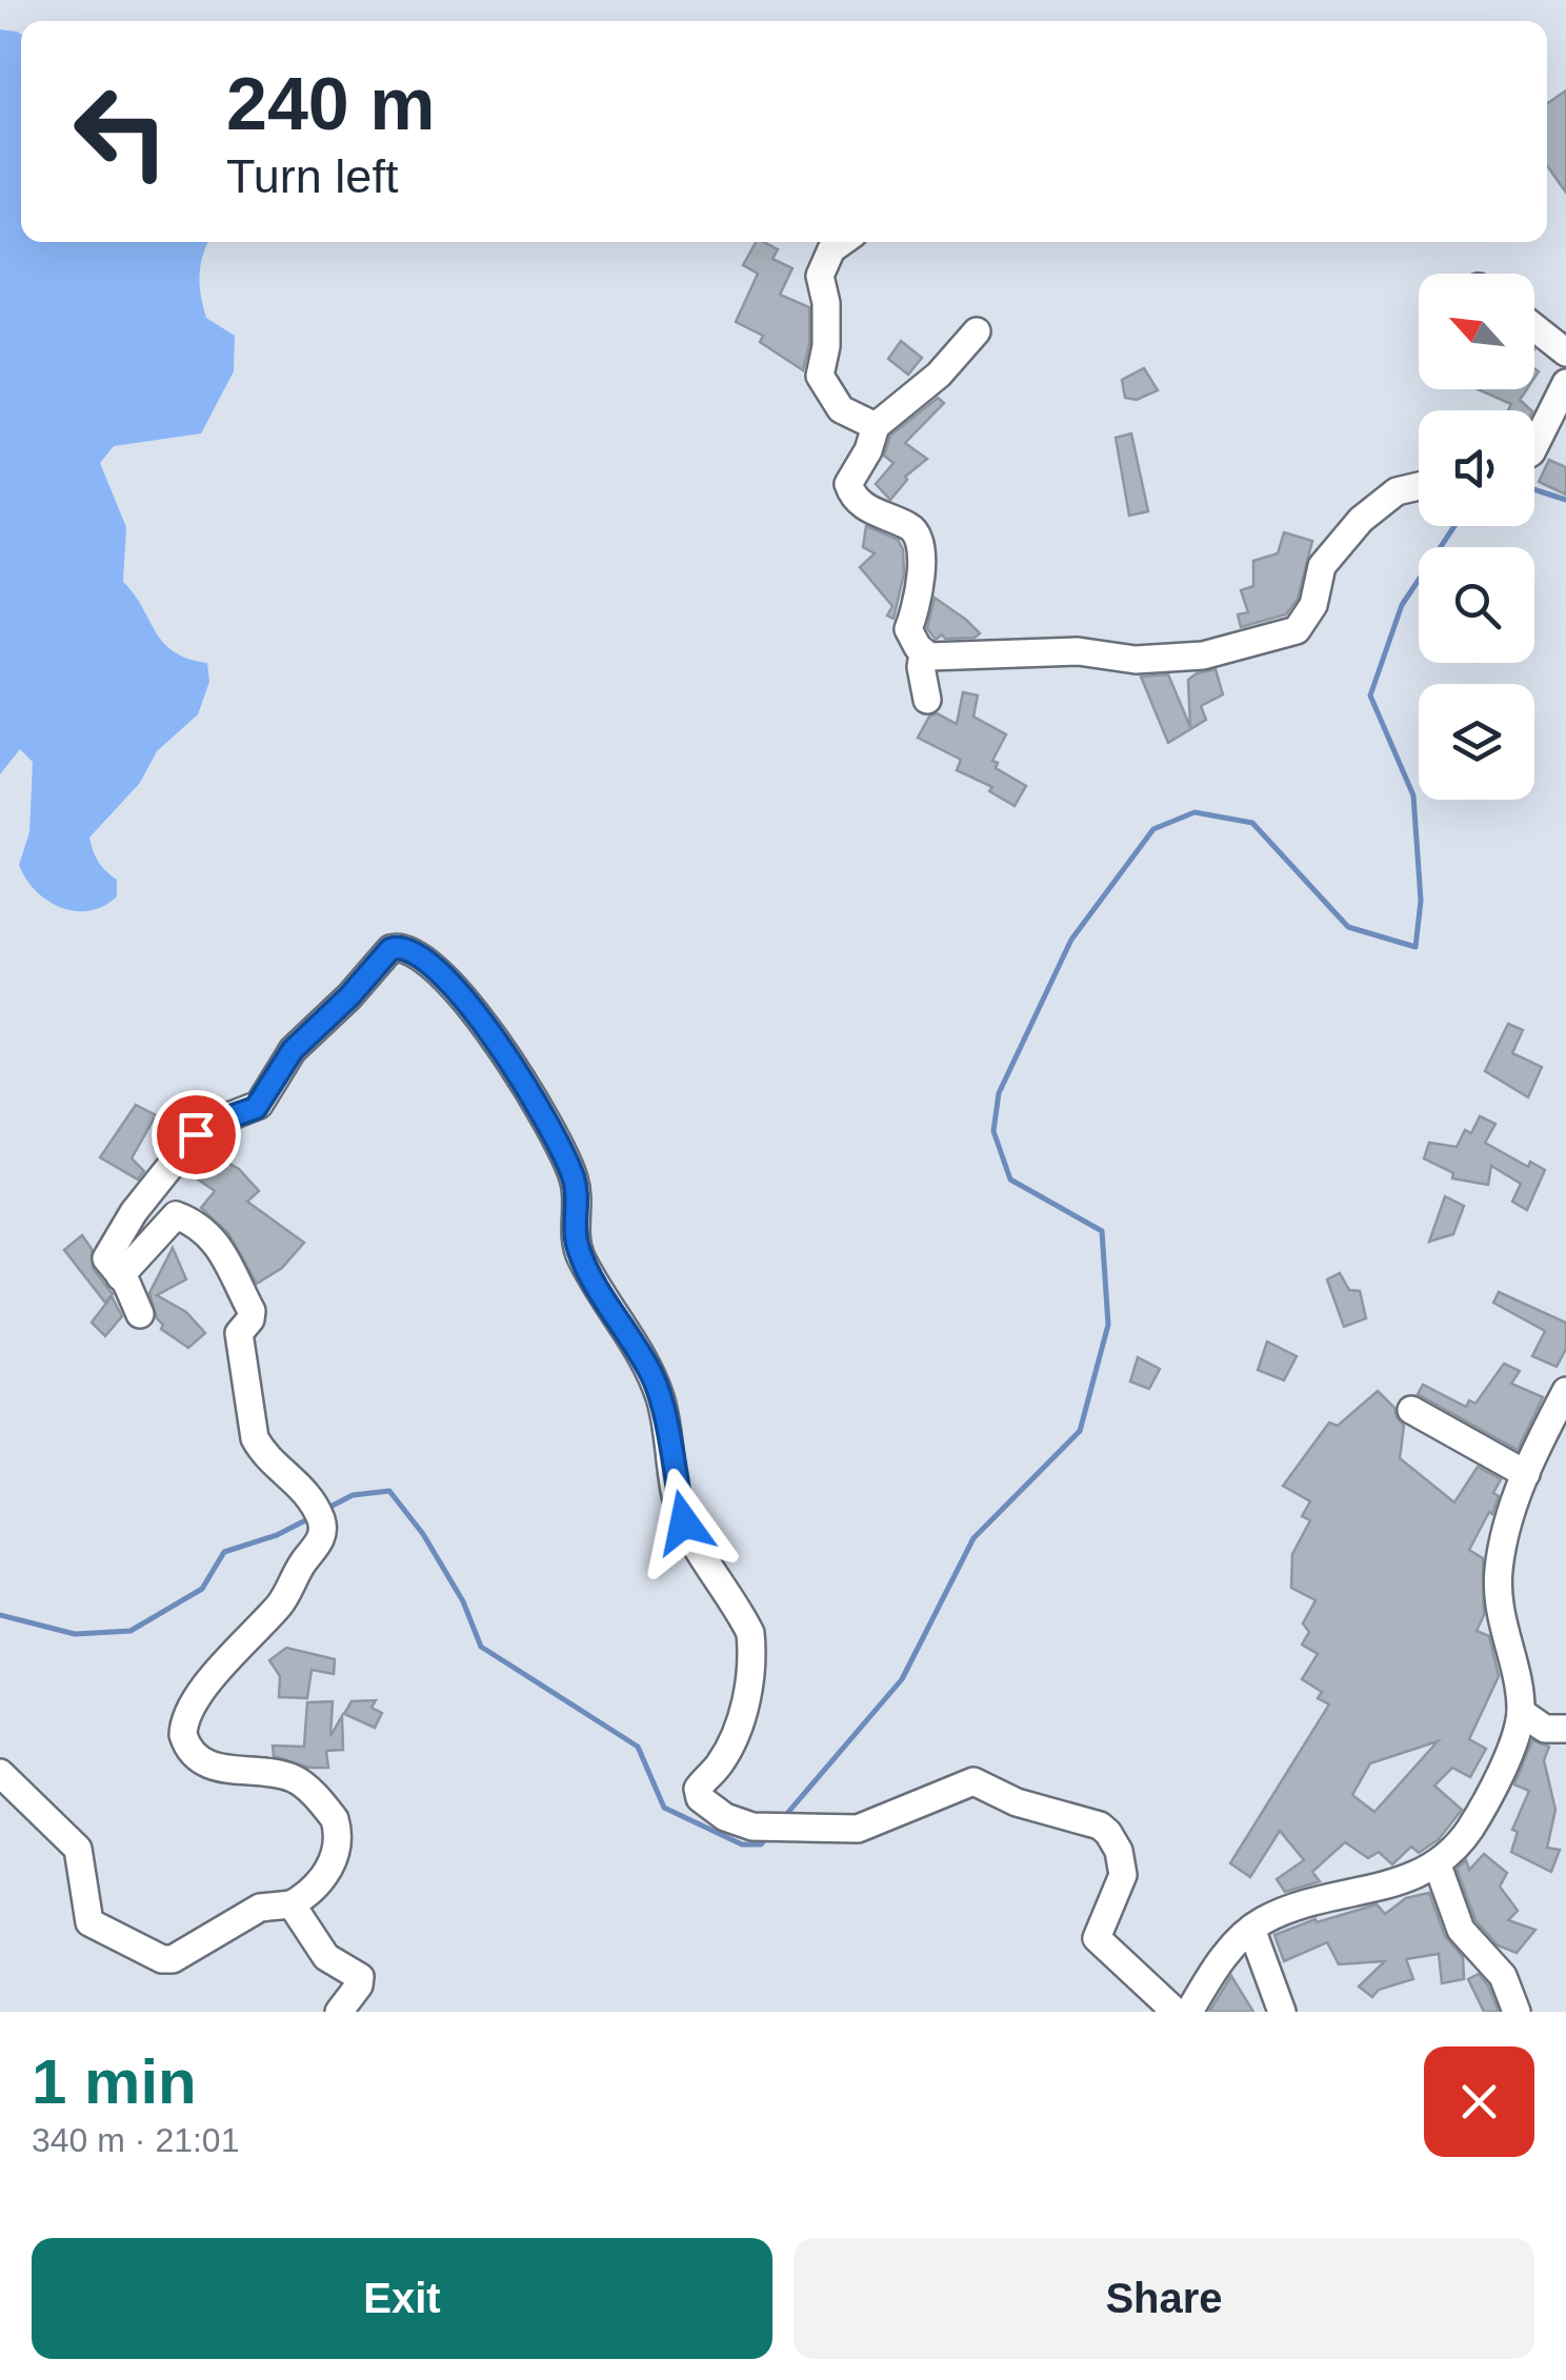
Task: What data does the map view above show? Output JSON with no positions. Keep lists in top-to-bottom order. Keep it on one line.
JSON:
{"north":"top left","page":{"turn":["240 m","Turn left"],"heading":["1 min","340 m · 21:01"],"buttons":["Exit","Share"]}}
